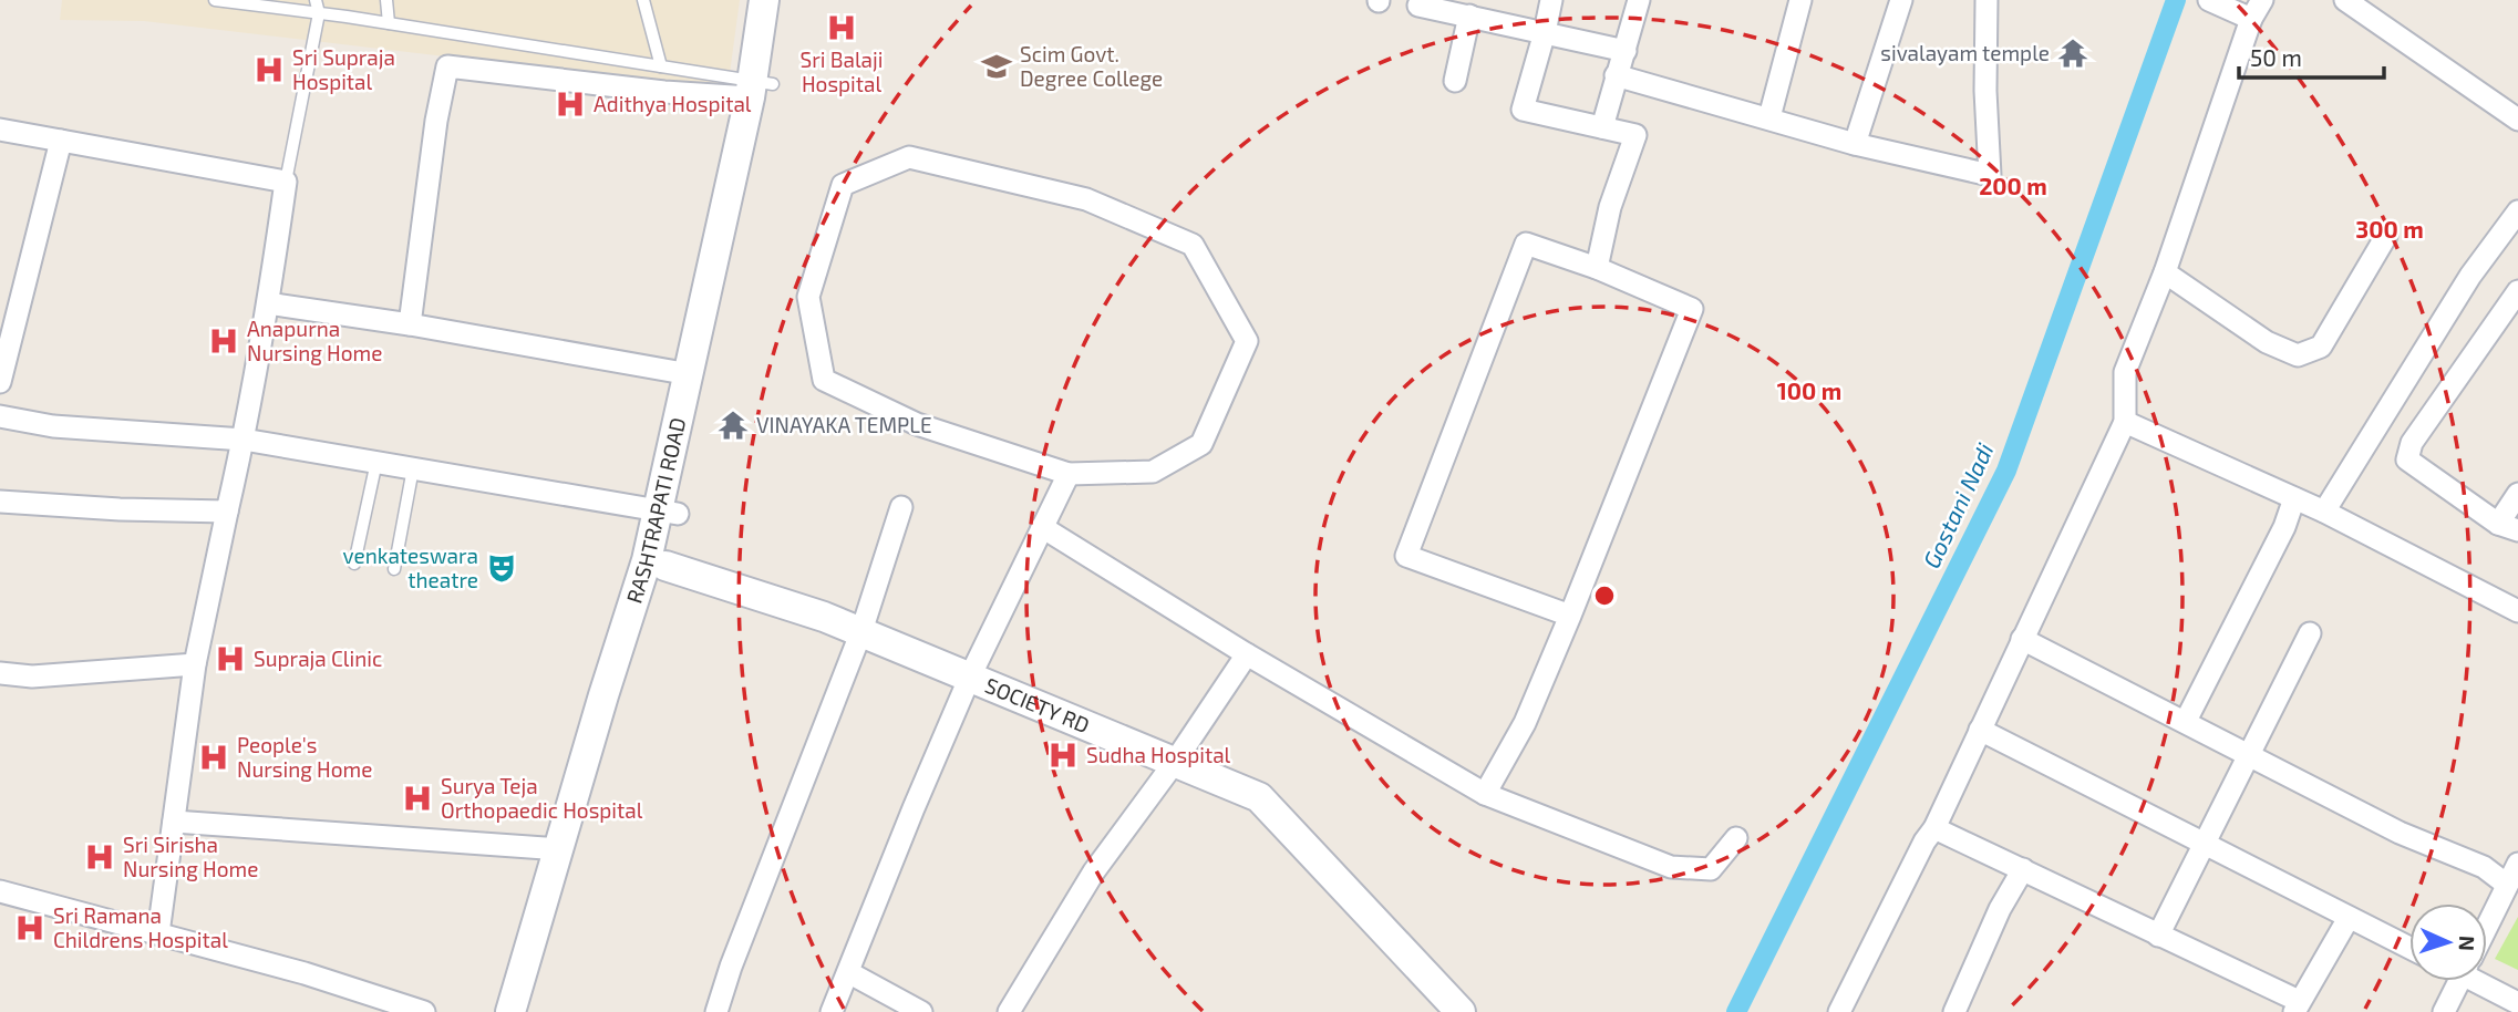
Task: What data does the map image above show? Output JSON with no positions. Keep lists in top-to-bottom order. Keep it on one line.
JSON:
{"streets":{"street":["RASHTRAPATI ROAD","SOCIETY RD"]},"crossings":[["RASHTRAPATI ROAD","SOCIETY RD"]],"water":["Gostani Nadi"],"places":{"hospital":["Sri Balaji Hospital","Sri Supraja Hospital","Adithya Hospital","Anapurna Nursing Home","Supraja Clinic","Sudha Hospital","People's Nursing Home","Surya Teja Orthopaedic Hospital","Sri Sirisha Nursing Home","Sri Ramana Childrens Hospital"],"temple":["sivalayam temple","VINAYAKA TEMPLE"],"school or university":["Scim Govt. Degree College"],"theatre":["venkateswara theatre"]},"scale_bar":"50 m","north":"right","rings":["200 m","300 m","100 m"]}
